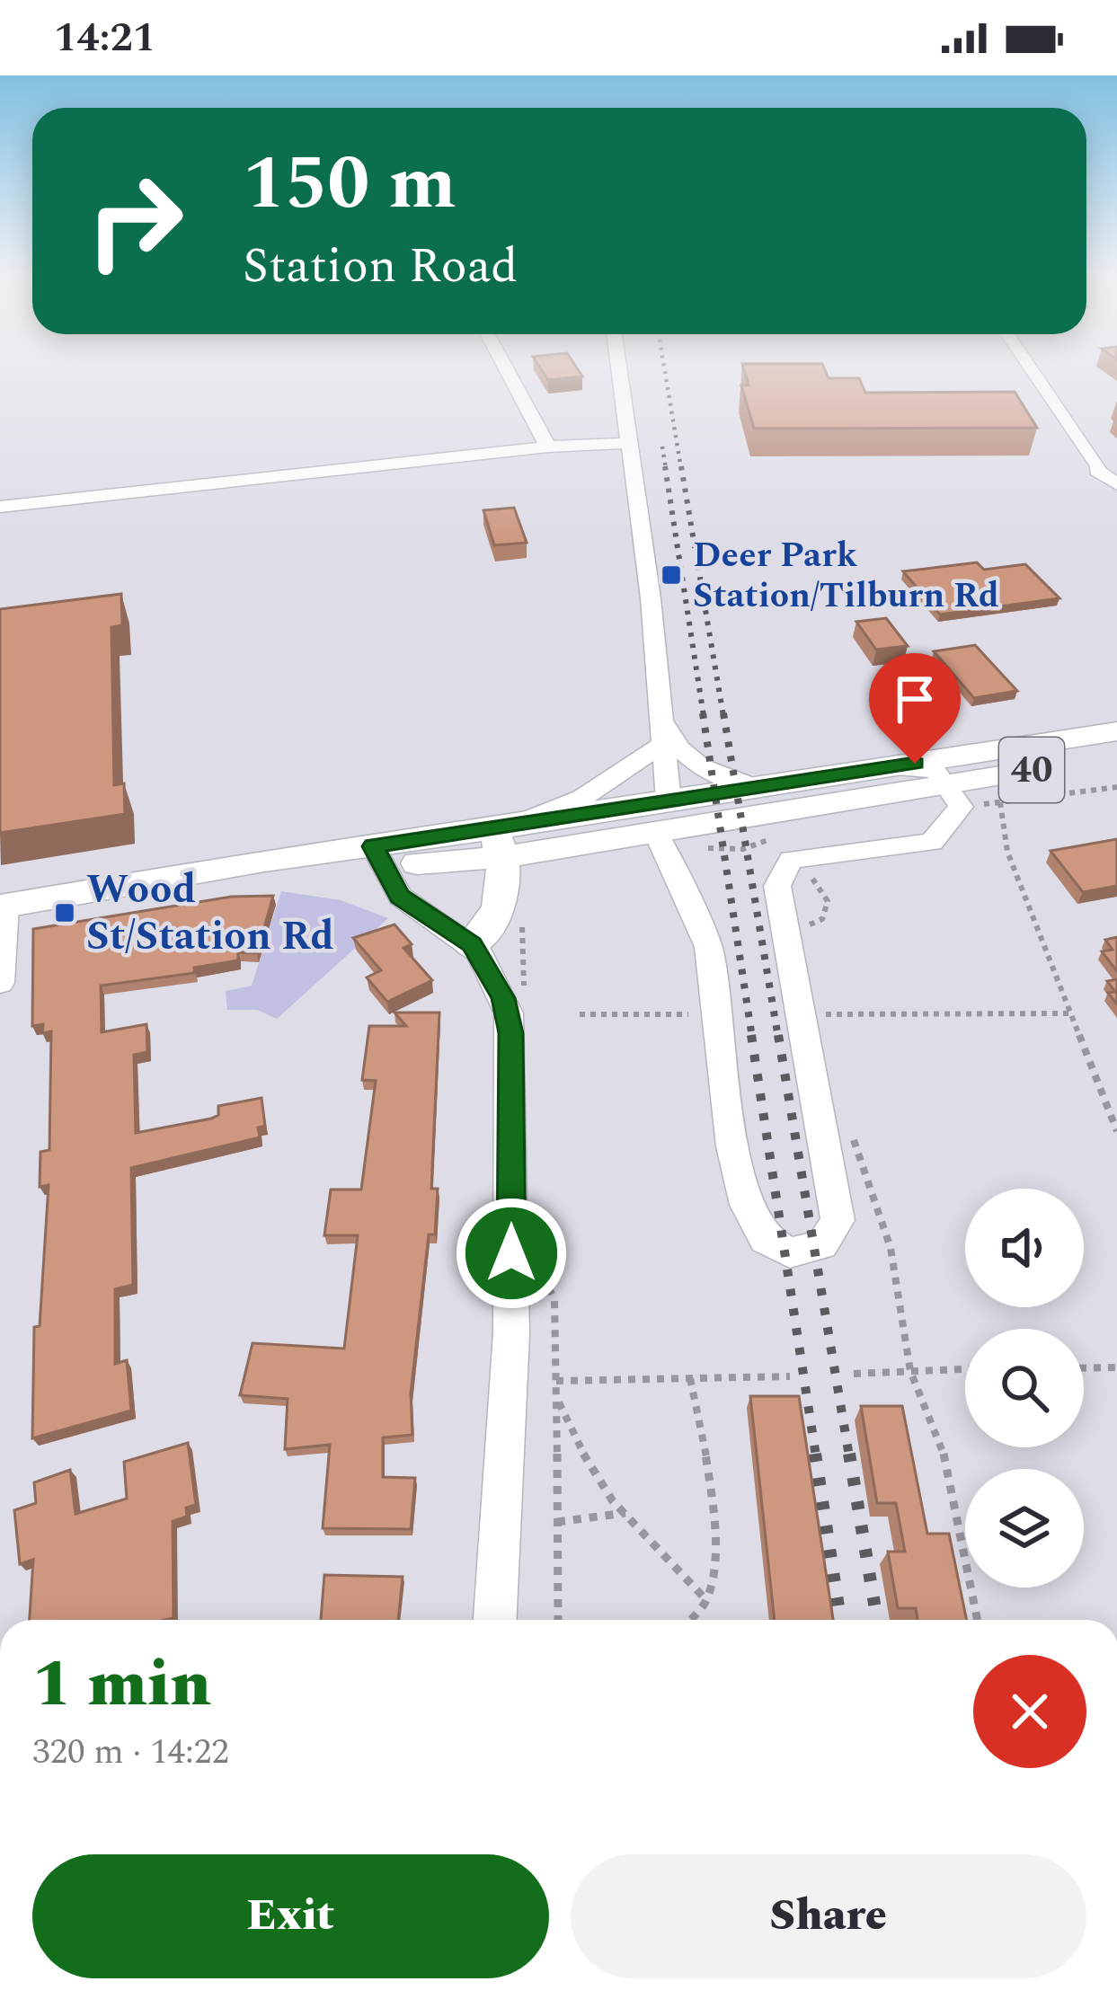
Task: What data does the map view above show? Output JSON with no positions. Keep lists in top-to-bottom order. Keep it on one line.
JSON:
{"streets":{"main road":["40"]},"places":{"transit":["Deer Park Station/Tilburn Rd","Wood St/Station Rd"]},"page":{"status":"14:21","turn":["150 m","Station Road"],"heading":["1 min","320 m · 14:22"],"buttons":["Exit","Share"]}}
